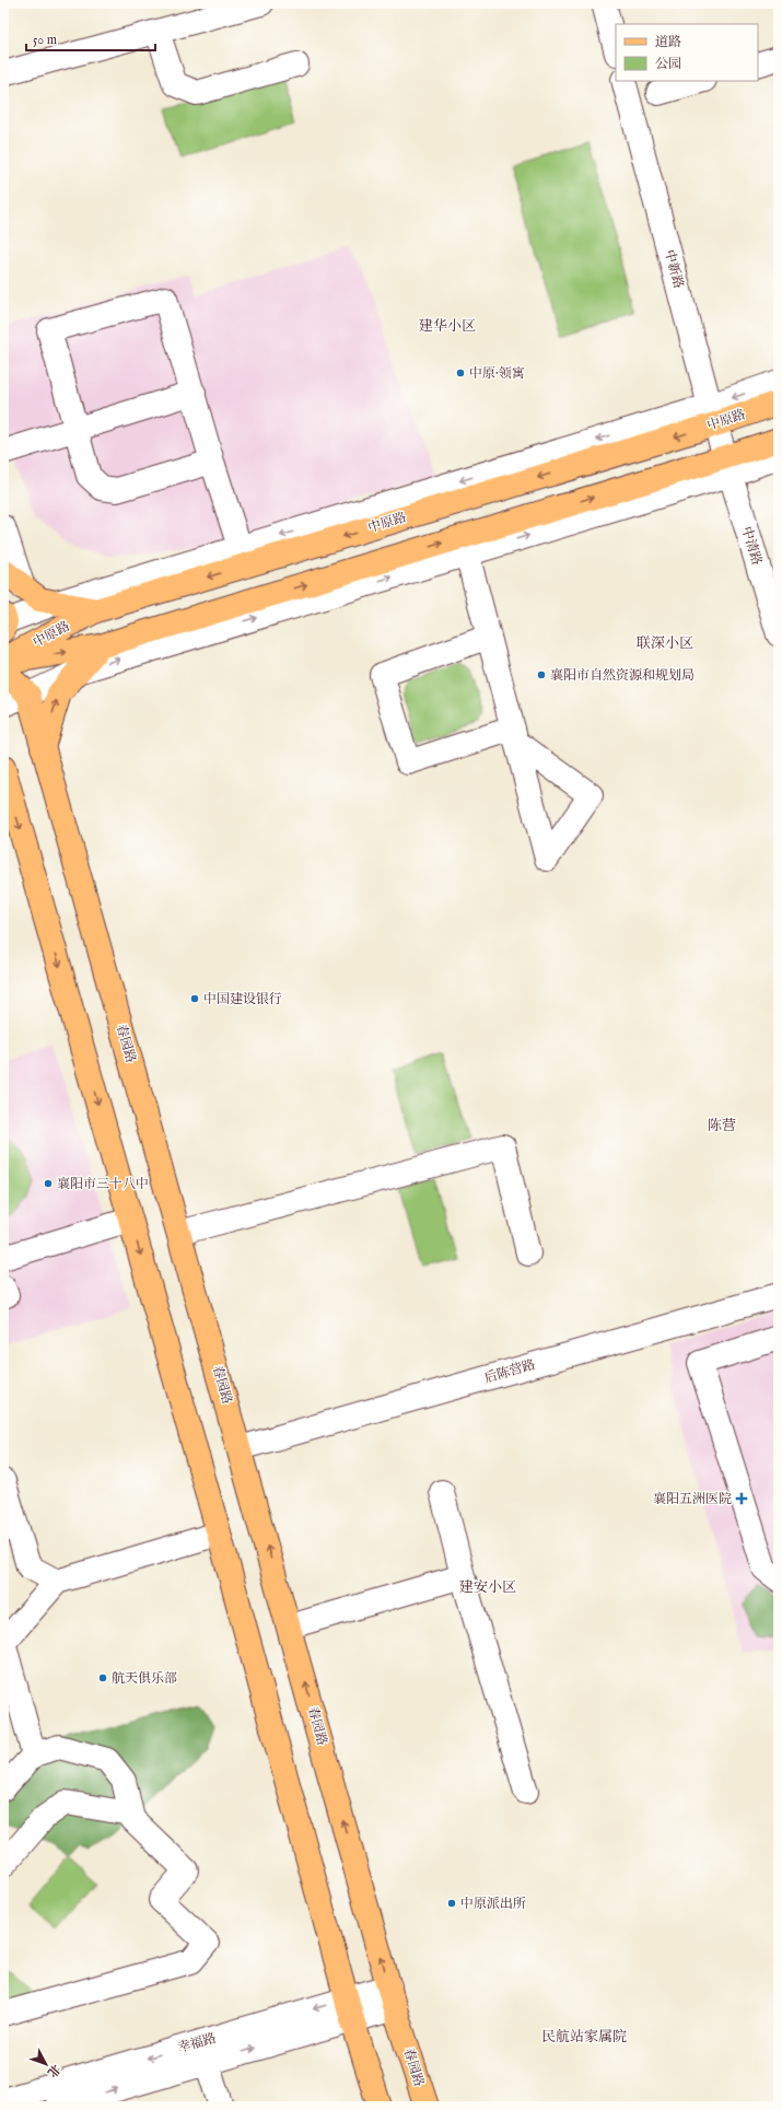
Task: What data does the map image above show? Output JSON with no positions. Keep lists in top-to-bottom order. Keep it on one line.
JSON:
{"streets":{"main road":["中原路","春园路"],"street":["中新路","中清路","后陈营路","幸福路"]},"crossings":[["中新路","中原路"],["中新路","中清路"],["中原路","中清路"],["春园路","后陈营路"],["春园路","幸福路"]],"districts":["建华小区","联深小区","陈营","建安小区","民航站家属院"],"places":{"other":["中原·领寓","襄阳市自然资源和规划局","中国建设银行","襄阳市三十八中","航天俱乐部","中原派出所"],"health":["襄阳五洲医院"]},"legend":["道路","公园"],"scale_bar":"50 m","north":"bottom right"}
